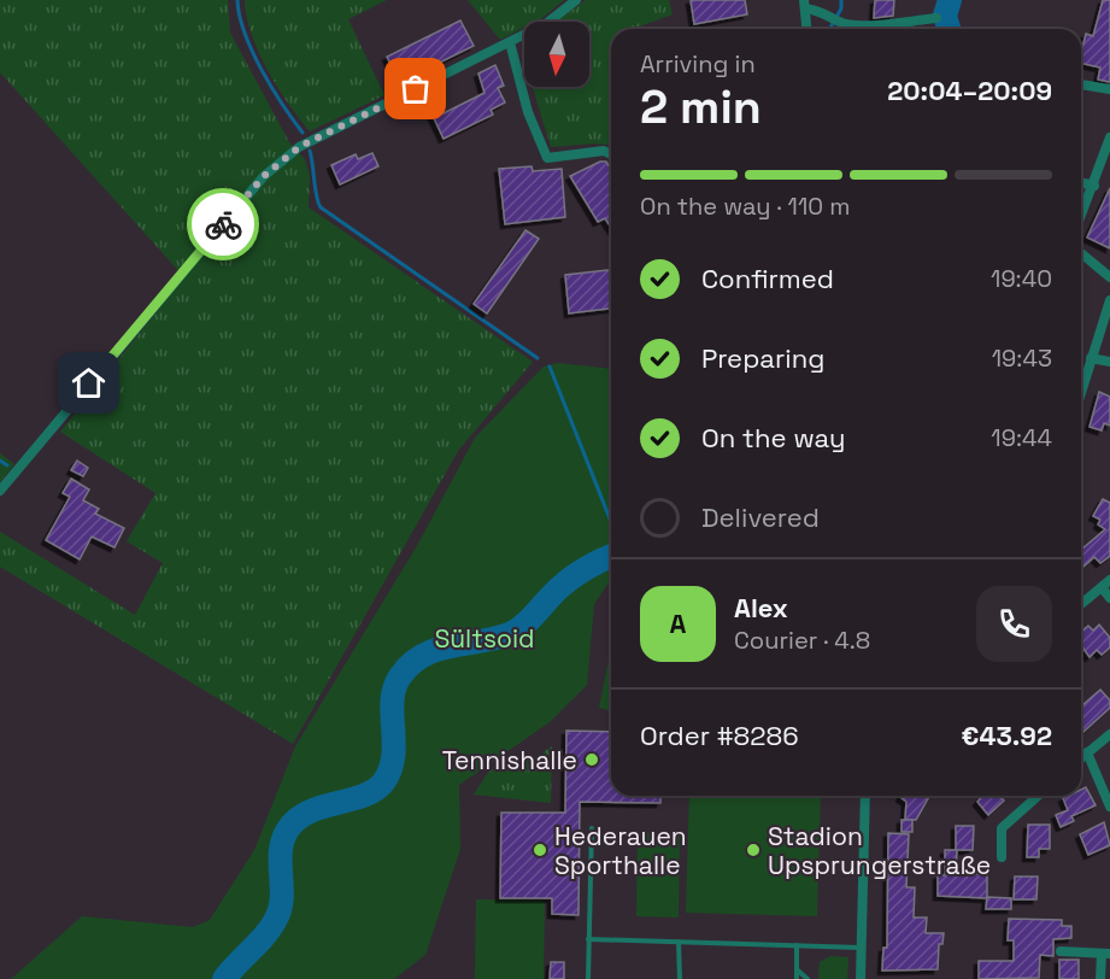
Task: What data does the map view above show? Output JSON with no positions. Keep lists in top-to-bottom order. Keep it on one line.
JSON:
{"parks":["Sültsoid"],"places":["Tennishalle","Hederauen Sporthalle","Stadion Upsprungerstraße"],"north":"bottom","page":{"heading":["2 min","Arriving in","20:04–20:09"],"panel":["Alex","Courier · 4.8","Order #8286","€43.92"],"bar":"On the way · 110 m","list":[["Confirmed","19:40"],["Preparing","19:43"],["On the way","19:44"],"Delivered"],"round":"A"}}
